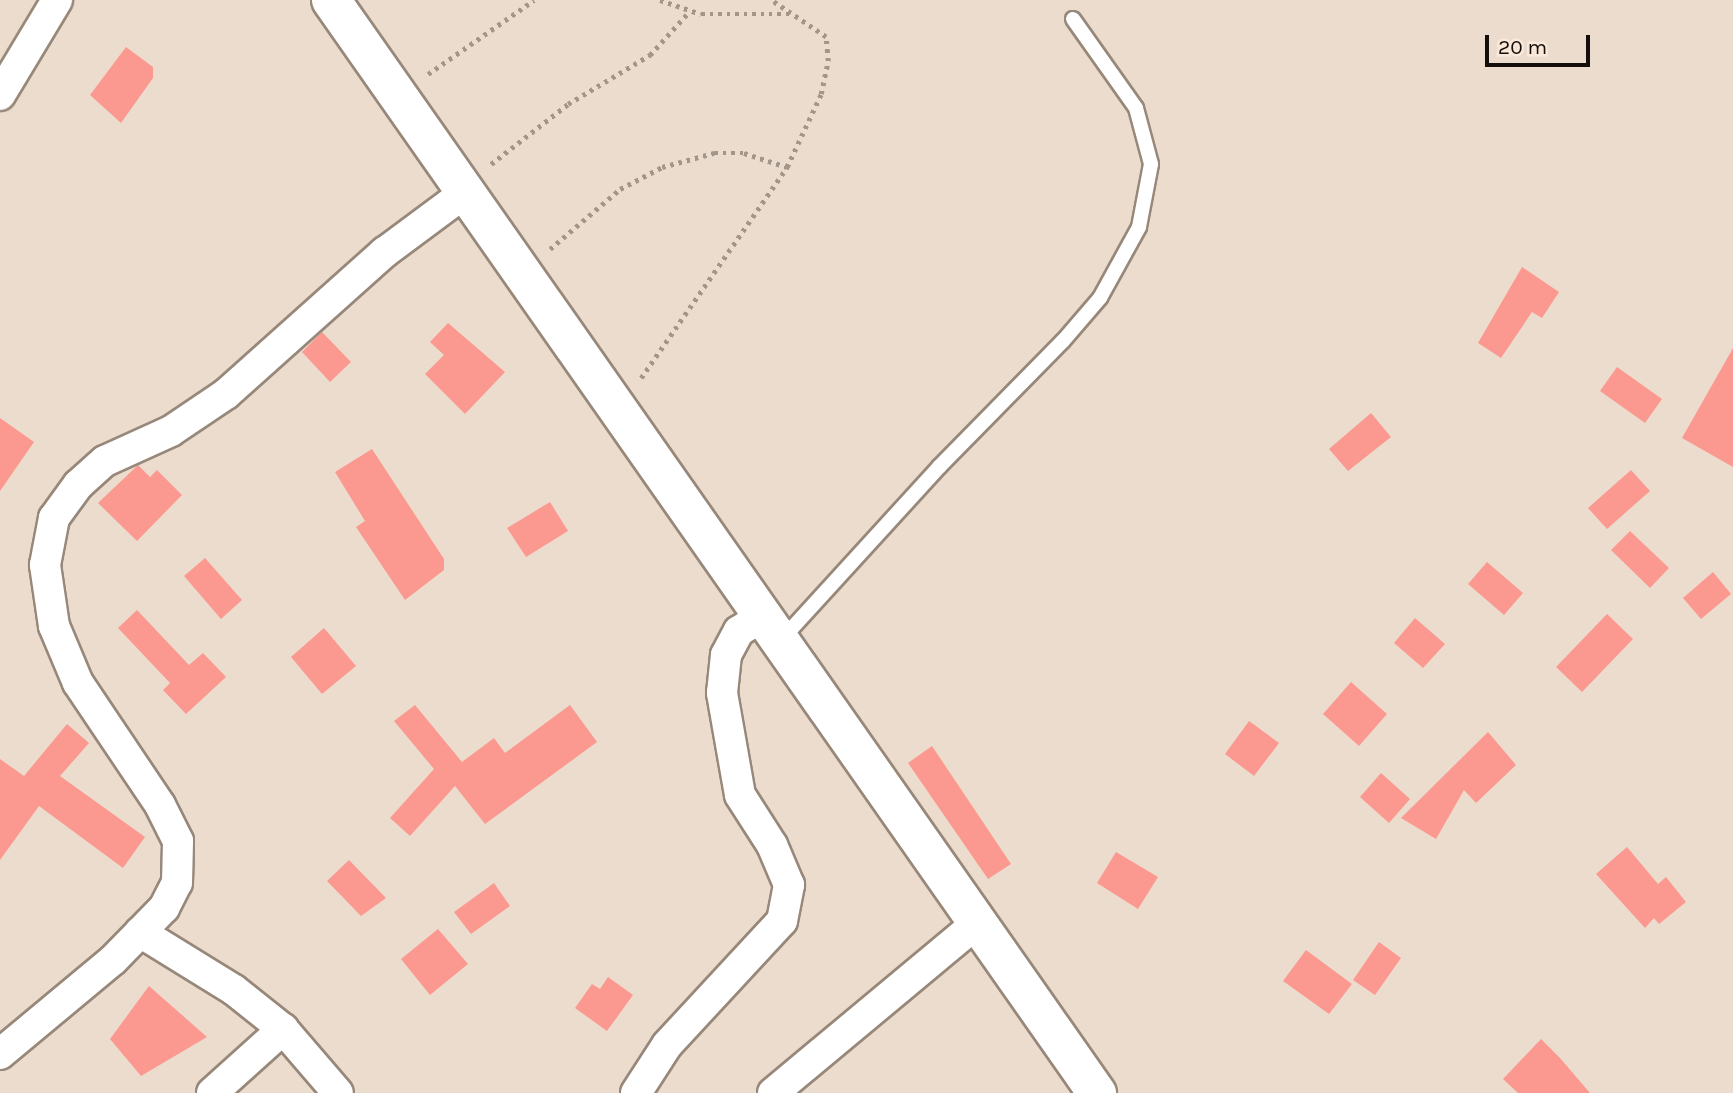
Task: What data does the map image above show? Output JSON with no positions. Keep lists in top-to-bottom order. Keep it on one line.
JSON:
{"scale_bar":"20 m"}
